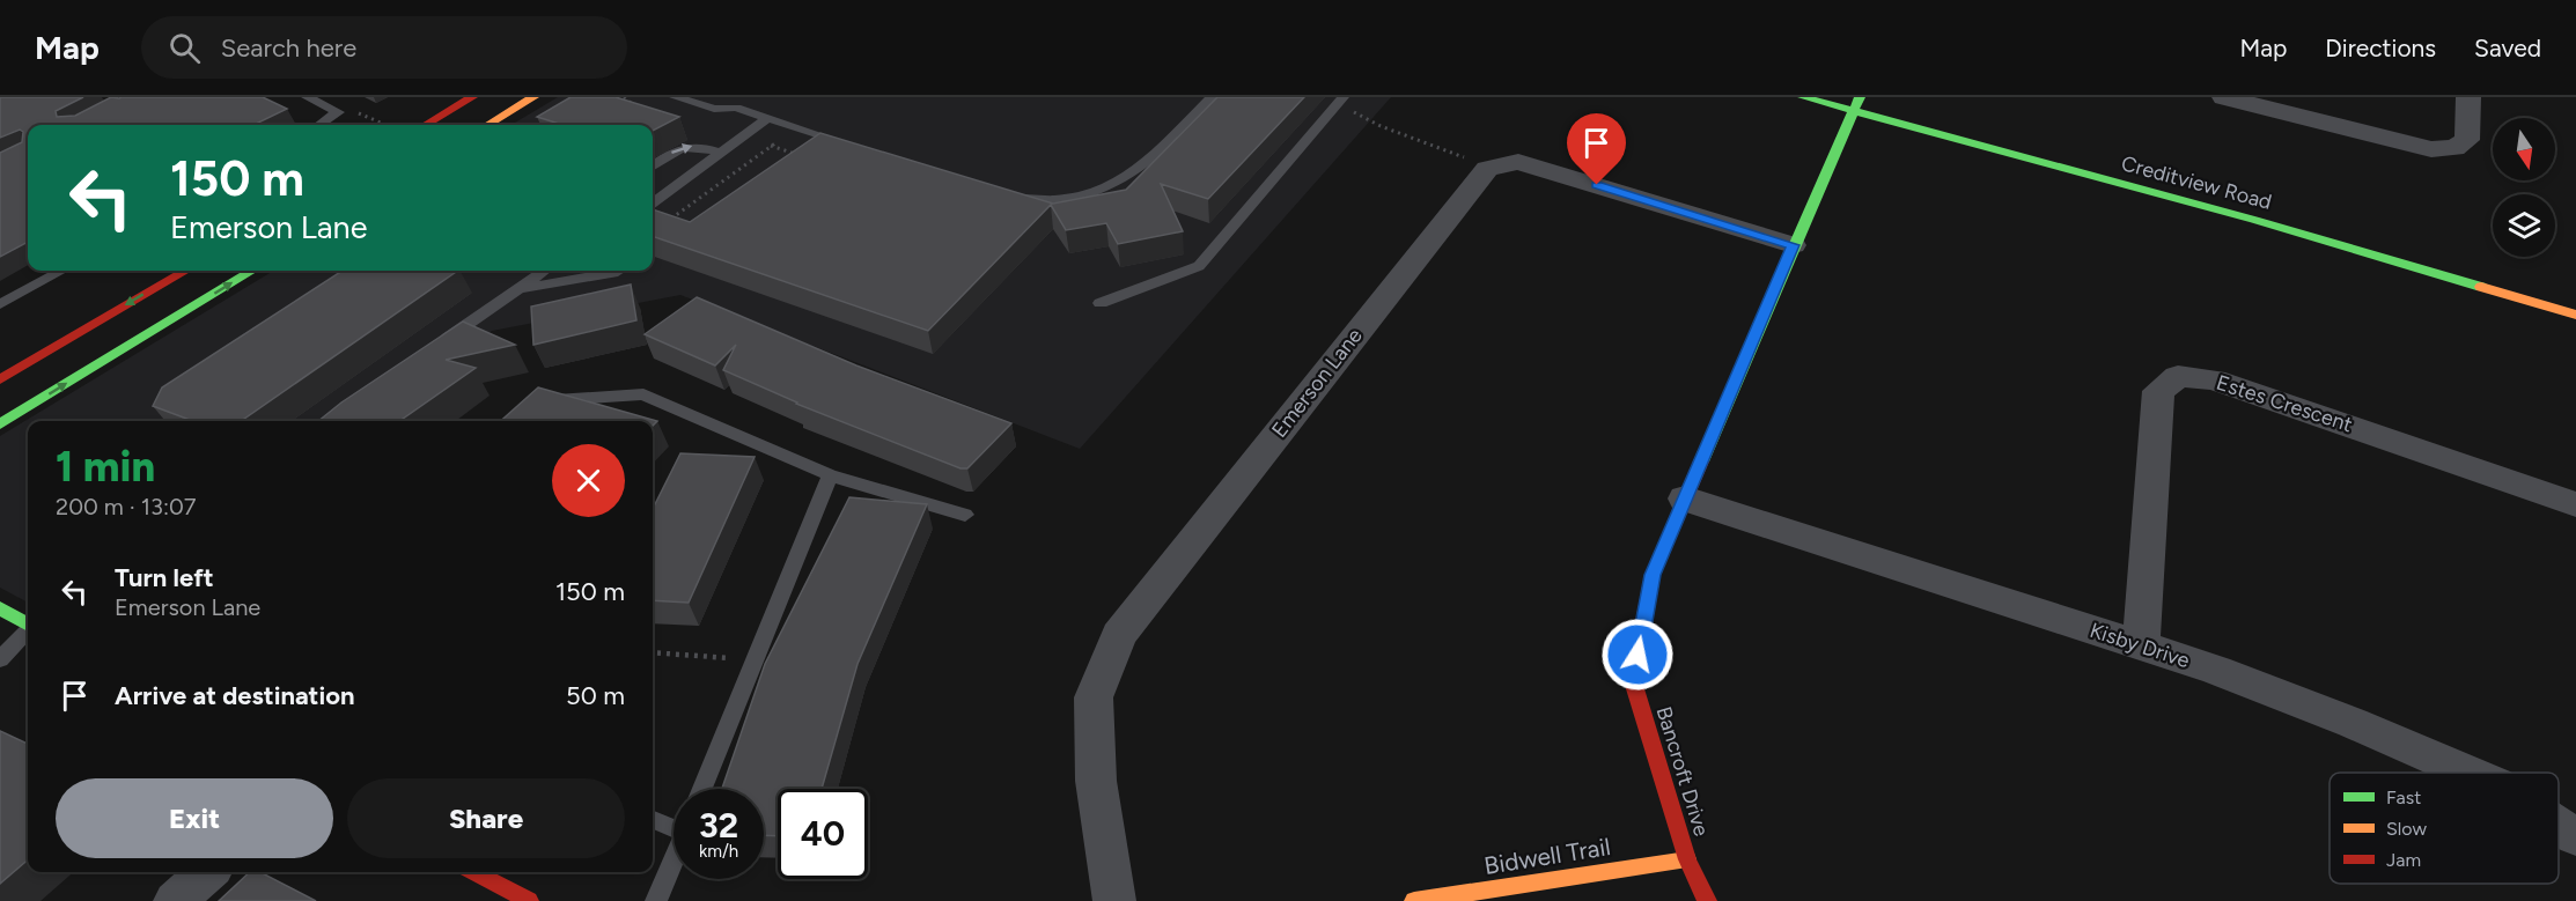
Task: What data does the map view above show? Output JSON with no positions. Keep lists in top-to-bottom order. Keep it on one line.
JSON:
{"streets":{"main road":["Creditview Road","Bancroft Drive","Bidwell Trail"],"street":["Emerson Lane","Estes Crescent","Kisby Drive"]},"crossings":[["Creditview Road","Bancroft Drive"],["Estes Crescent","Kisby Drive"],["Kisby Drive","Bancroft Drive"],["Bancroft Drive","Bidwell Trail"]],"legend":["Fast","Slow","Jam"],"north":"bottom","page":{"header":"Map","search":"Search here","nav":["Map","Directions","Saved"],"turn":["150 m","Emerson Lane"],"heading":["1 min","200 m · 13:07"],"list":[{"name":"Turn left","note":"Emerson Lane","value":"150 m"},{"name":"Arrive at destination","value":"50 m"}],"buttons":["Exit","Share"],"speed":"32 km/h","limit":"40"}}
